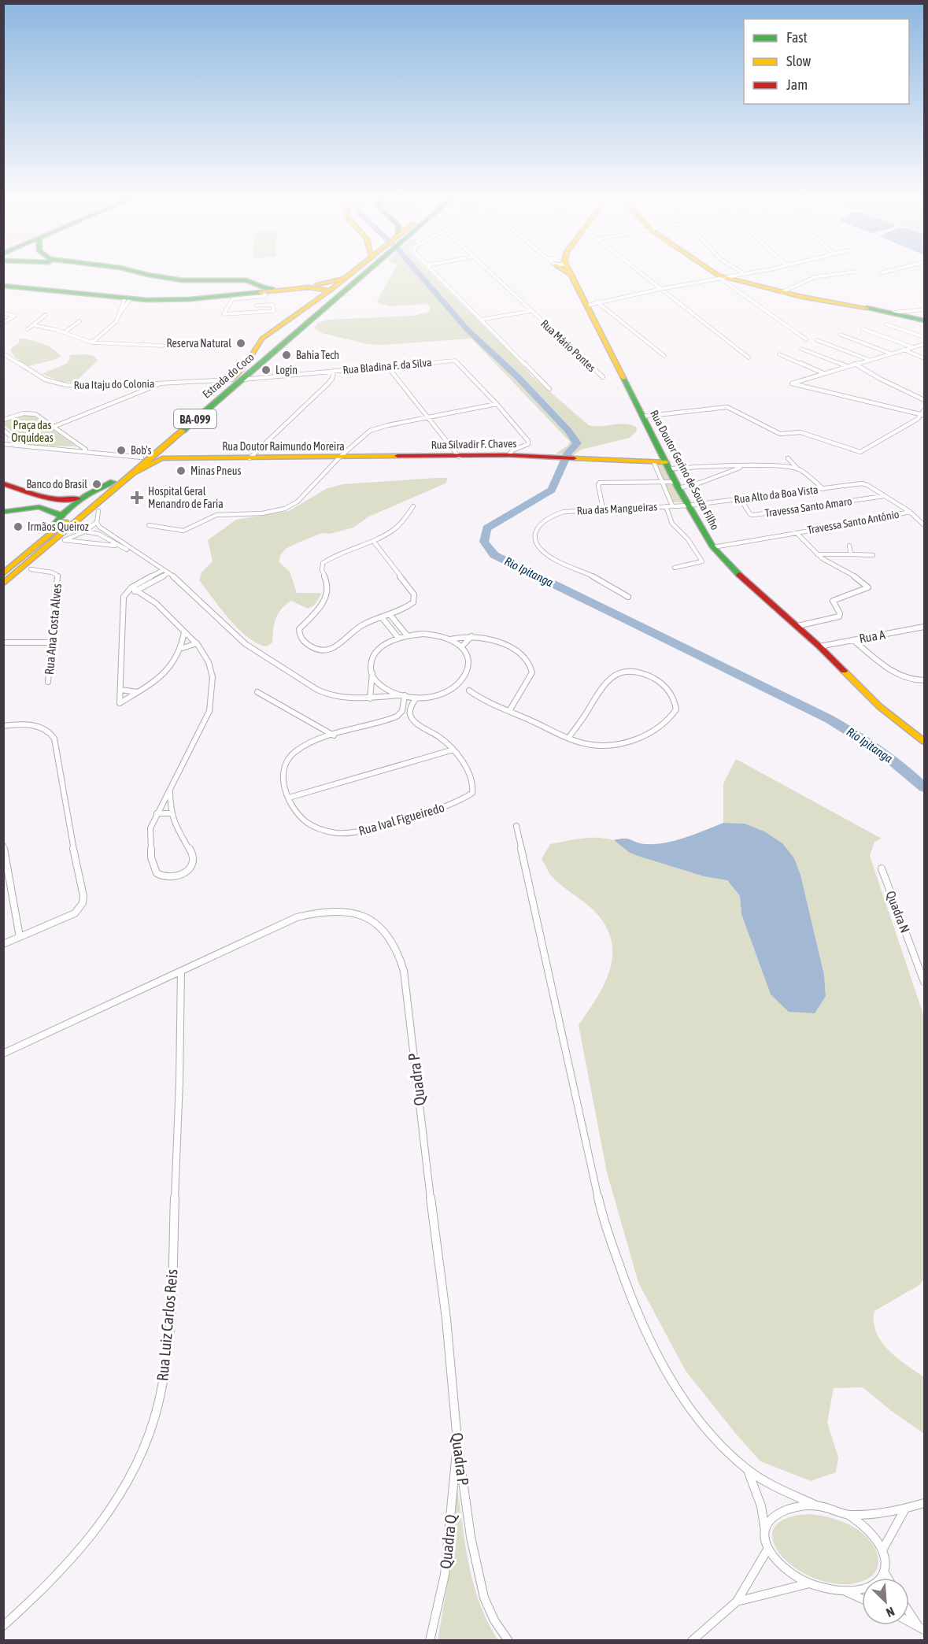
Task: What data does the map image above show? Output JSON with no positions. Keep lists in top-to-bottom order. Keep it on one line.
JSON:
{"streets":{"main road":["Estrada do Coco","BA-099","Rua Silvadir F. Chaves","Rua Doutor Raimundo Moreira","Rua Doutor Gerino de Souza Filho"],"street":["Rua Mário Pontes","Rua Bladina F. da Silva","Rua Itaju do Colonia","Rua Alto da Boa Vista","Travessa Santo Amaro","Rua das Mangueiras","Travessa Santo Antônio","Rua Ana Costa Alves","Rua A","Rua Ival Figueiredo","Quadra N","Quadra P","Rua Luiz Carlos Reis","Quadra Q"]},"crossings":[["Rua Bladina F. da Silva","Rua Doutor Raimundo Moreira"],["Estrada do Coco","Rua Itaju do Colonia"],["Estrada do Coco","Rua Doutor Raimundo Moreira"],["Rua Silvadir F. Chaves","Rua Doutor Raimundo Moreira"],["Rua Silvadir F. Chaves","Rua Doutor Gerino de Souza Filho"],["Rua Doutor Gerino de Souza Filho","Rua Alto da Boa Vista"],["Rua Doutor Gerino de Souza Filho","Rua das Mangueiras"],["Rua Doutor Gerino de Souza Filho","Travessa Santo Antônio"],["Rua Doutor Gerino de Souza Filho","Rua A"],["Rua Alto da Boa Vista","Travessa Santo Amaro"],["Rua Alto da Boa Vista","Rua das Mangueiras"],["Quadra P","Rua Luiz Carlos Reis"],["Quadra P","Quadra Q"]],"water":["Rio Ipitanga"],"parks":["Praça das Orquídeas"],"places":{"other":["Reserva Natural","Bahia Tech","Login","Bob's","Minas Pneus","Banco do Brasil","Irmãos Queiroz"],"health":["Hospital Geral Menandro de Faria"]},"legend":["Fast","Slow","Jam"],"north":"bottom right"}
